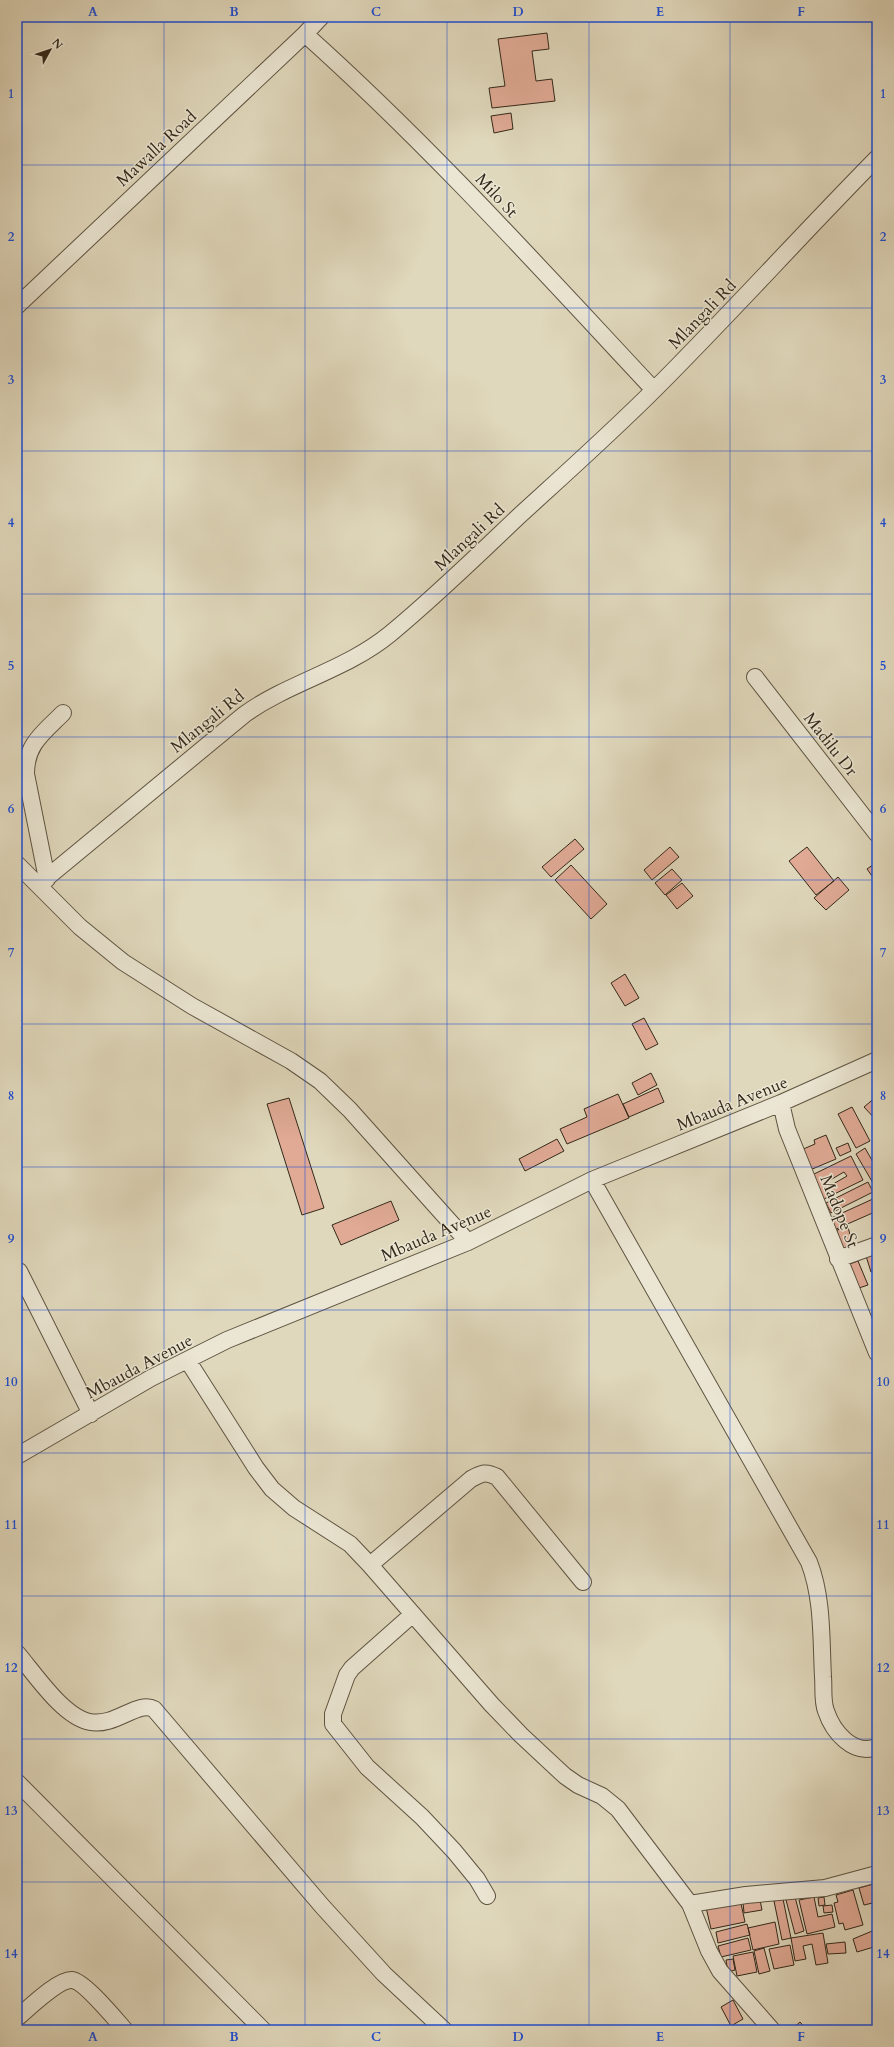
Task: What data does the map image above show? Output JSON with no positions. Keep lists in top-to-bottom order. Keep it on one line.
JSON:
{"streets":{"street":["Mawalla Road","Milo St","Mlangali Rd","Madilu Dr","Mbauda Avenue","Madope St"]},"crossings":[["Mawalla Road","Milo St"],["Milo St","Mlangali Rd"],["Mbauda Avenue","Madope St"]],"north":"top right","grid":{"columns":["A","B","C","D","E","F"],"rows":["1","2","3","4","5","6","7","8","9","10","11","12","13","14"]}}
